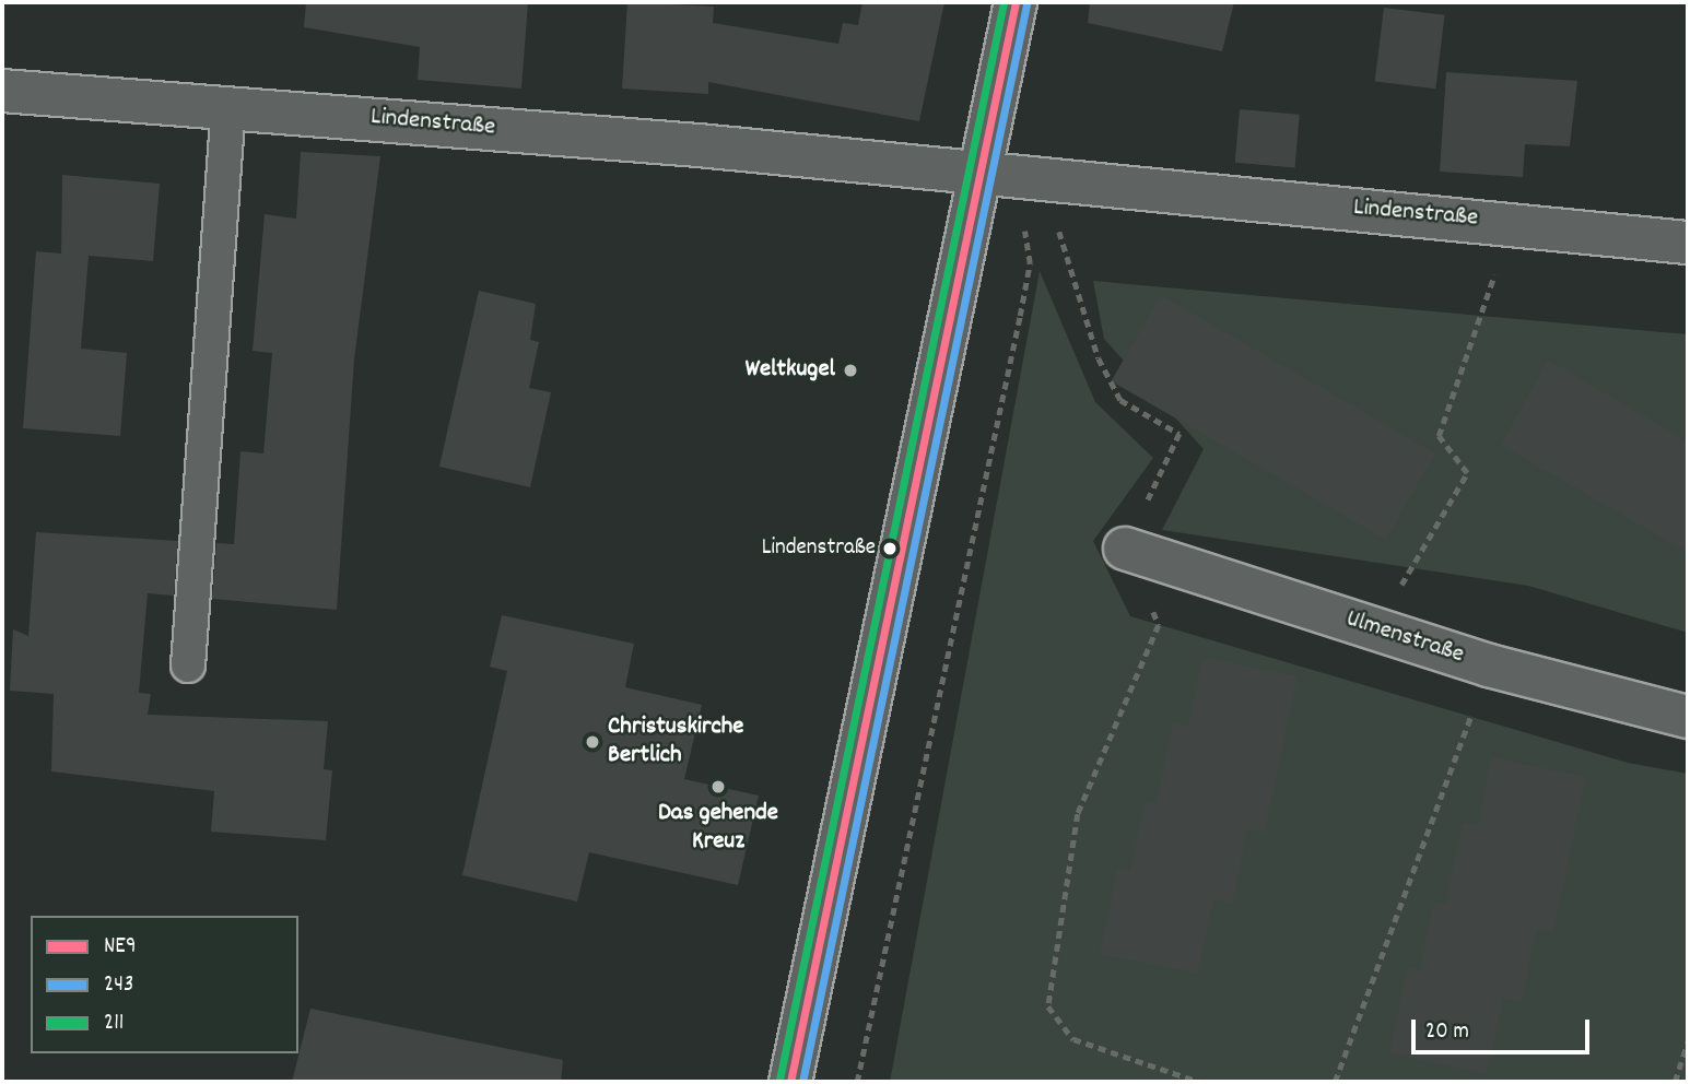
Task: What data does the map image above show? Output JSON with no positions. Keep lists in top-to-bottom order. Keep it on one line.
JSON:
{"streets":{"street":["Lindenstraße","Ulmenstraße"]},"places":["Weltkugel","Lindenstraße","Christuskirche Bertlich","Das gehende Kreuz"],"lines":["transit line NE9","transit line 211","transit line 243"],"legend":["NE9","243","211"],"scale_bar":"20 m"}
